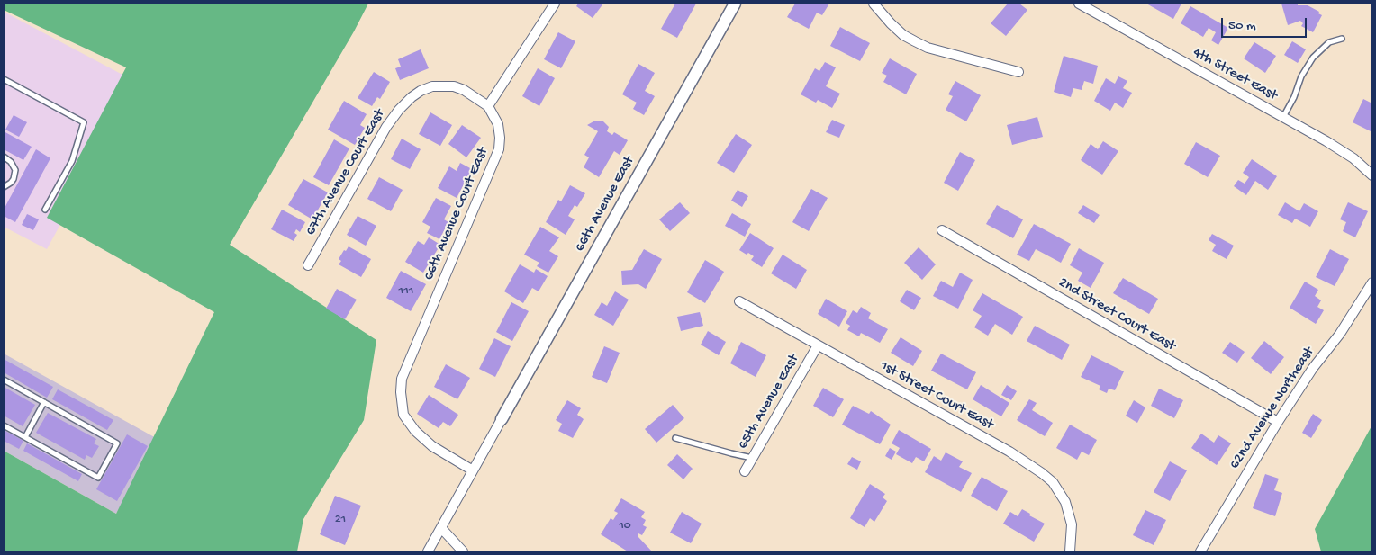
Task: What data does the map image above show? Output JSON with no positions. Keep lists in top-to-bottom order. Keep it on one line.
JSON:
{"streets":{"street":["4th Street East","67th Avenue Court East","66th Avenue East","66th Avenue Court East","2nd Street Court East","1st Street Court East","65th Avenue East","62nd Avenue Northeast"]},"crossings":[["67th Avenue Court East","66th Avenue Court East"],["2nd Street Court East","62nd Avenue Northeast"],["1st Street Court East","65th Avenue East"]],"house_numbers":["111","21","10"],"scale_bar":"50 m"}
